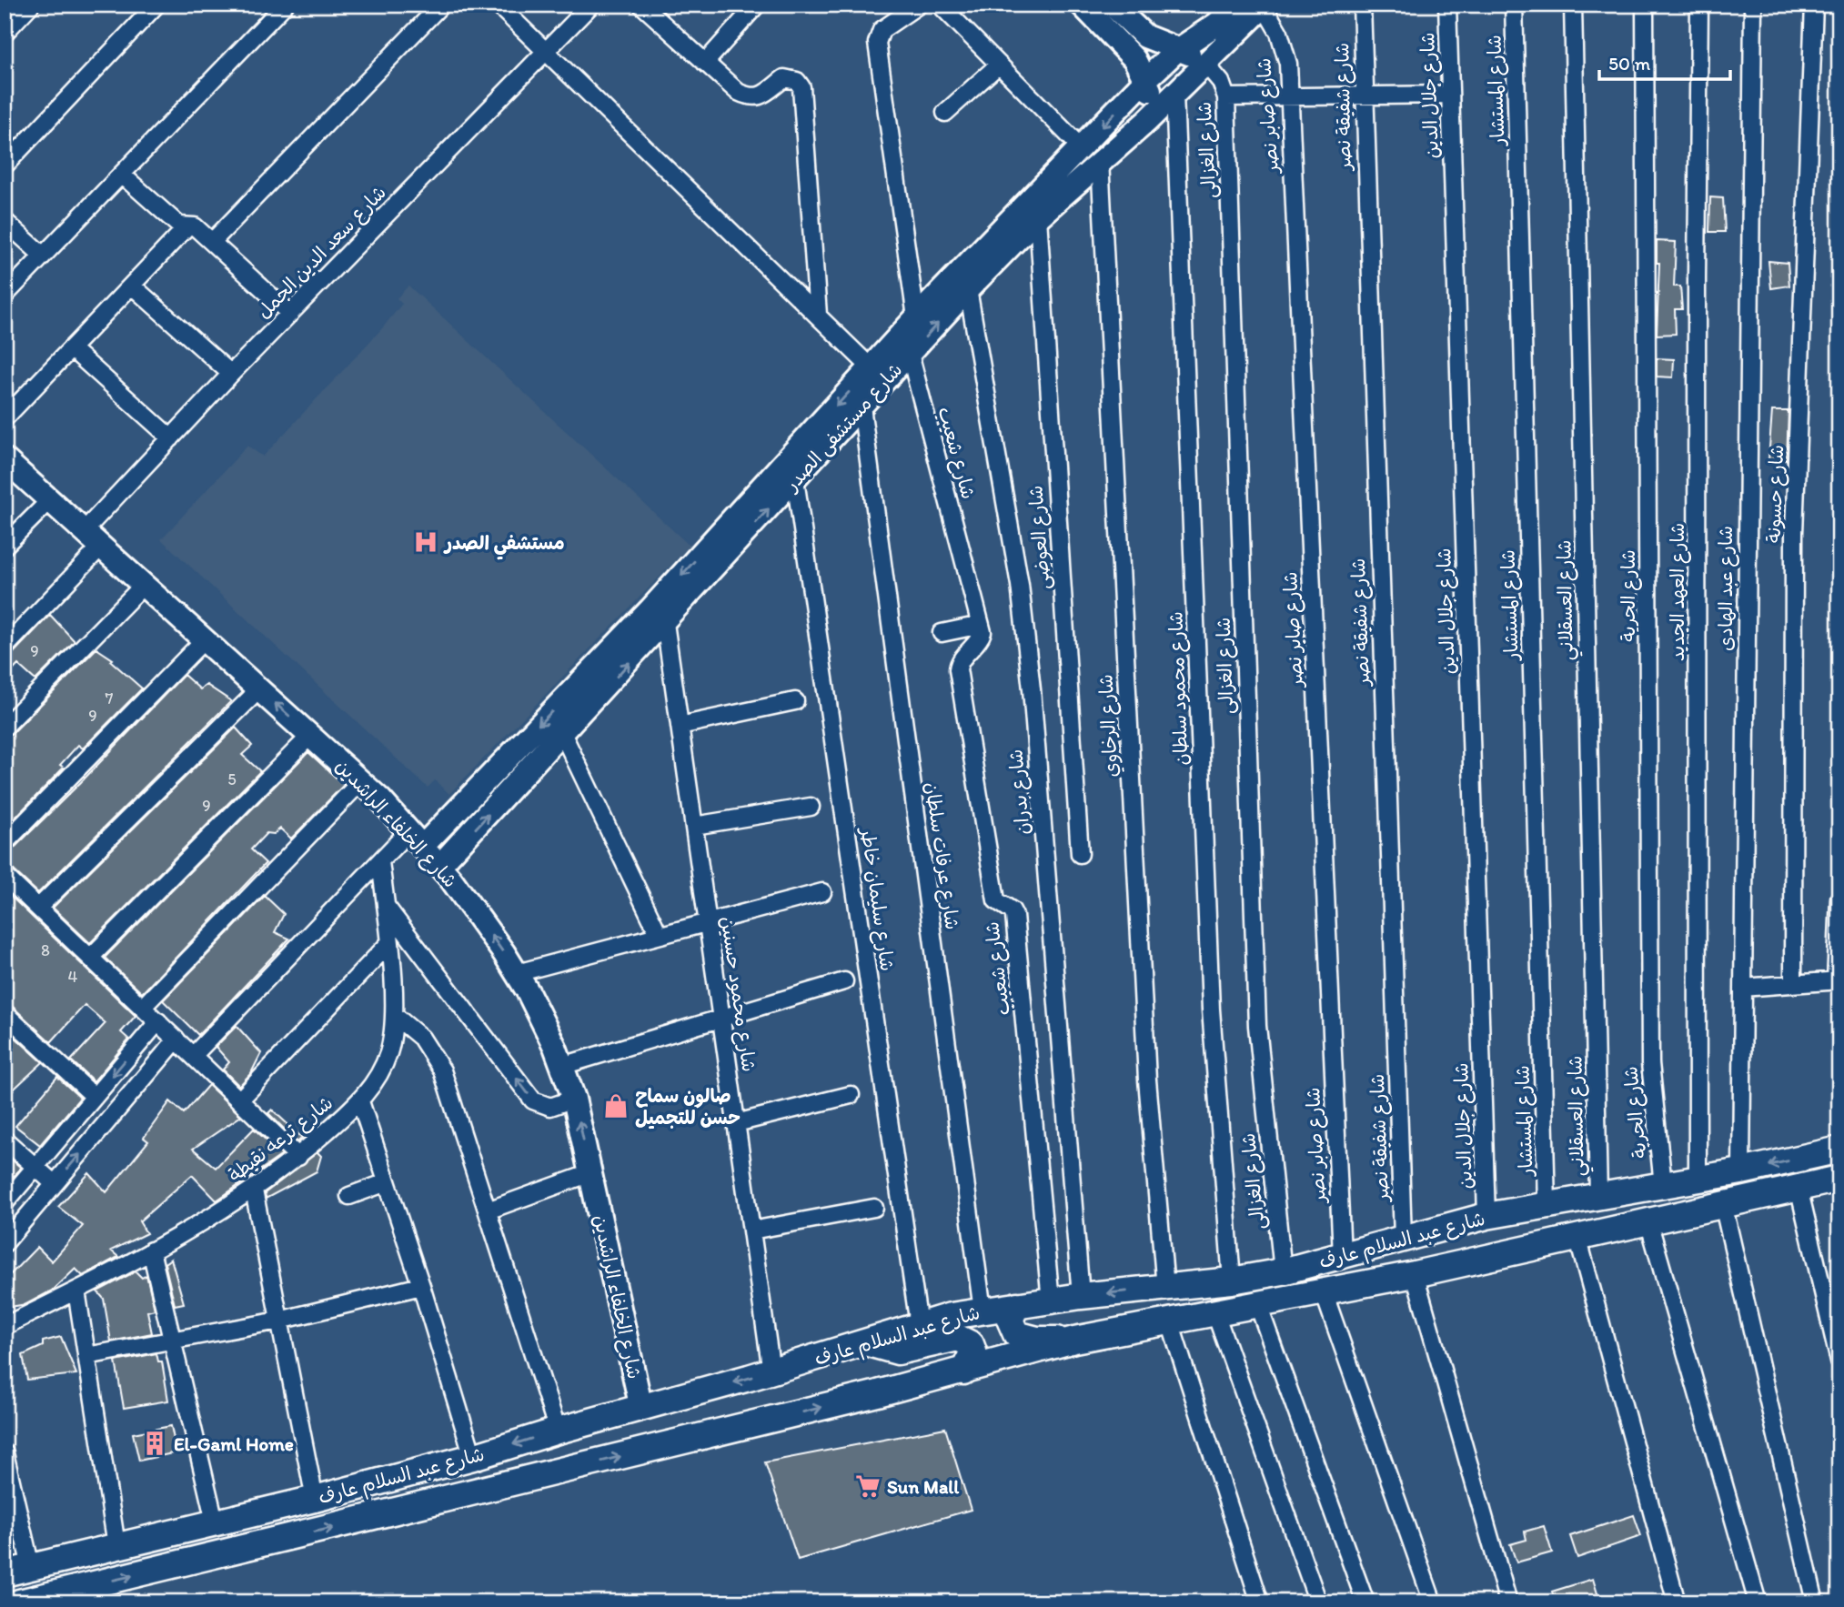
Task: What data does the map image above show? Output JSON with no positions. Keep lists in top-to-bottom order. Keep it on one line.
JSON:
{"streets":{"main road":["شارع مستشفى الصدر","شارع الخلفاء الراشدين","شارع عبد السلام عارف"],"street":["شارع المستشار","شارع جلال الدين","شارع شفيقة نصر","شارع صابر نصر","شارع الغزالى","شارع سعد الدين الجمل","شارع شعيب","شارع حسونة","شارع العوضى","شارع عبد الهادى","شارع العهد الجديد","شارع الحرية","شارع العسقلاني","شارع محمود سلطان","شارع الرخاوي","شارع بدران","شارع عرفات سلطان","شارع سليمان خاطر","شارع محمود حسنين","شارع ترعه نقيطة"]},"crossings":[["شارع المستشار","شارع عبد السلام عارف"],["شارع جلال الدين","شارع عبد السلام عارف"],["شارع شفيقة نصر","شارع عبد السلام عارف"],["شارع صابر نصر","شارع مستشفى الصدر"],["شارع صابر نصر","شارع عبد السلام عارف"],["شارع الغزالى","شارع مستشفى الصدر"],["شارع الغزالى","شارع عبد السلام عارف"],["شارع سعد الدين الجمل","شارع الخلفاء الراشدين"],["شارع مستشفى الصدر","شارع شعيب"],["شارع مستشفى الصدر","شارع العوضى"],["شارع مستشفى الصدر","شارع محمود سلطان"],["شارع مستشفى الصدر","شارع الرخاوي"],["شارع مستشفى الصدر","شارع بدران"],["شارع مستشفى الصدر","شارع الخلفاء الراشدين"],["شارع مستشفى الصدر","شارع عرفات سلطان"],["شارع مستشفى الصدر","شارع سليمان خاطر"],["شارع مستشفى الصدر","شارع محمود حسنين"],["شارع شعيب","شارع عبد السلام عارف"],["شارع عبد الهادى","شارع عبد السلام عارف"],["شارع العهد الجديد","شارع عبد السلام عارف"],["شارع الحرية","شارع عبد السلام عارف"],["شارع العسقلاني","شارع عبد السلام عارف"],["شارع محمود سلطان","شارع عبد السلام عارف"],["شارع الرخاوي","شارع عبد السلام عارف"],["شارع بدران","شارع عبد السلام عارف"],["شارع الخلفاء الراشدين","شارع عبد السلام عارف"],["شارع عرفات سلطان","شارع عبد السلام عارف"],["شارع سليمان خاطر","شارع عبد السلام عارف"],["شارع محمود حسنين","شارع عبد السلام عارف"]],"places":{"hospital":["مستشفي الصدر"],"shop":["صالون سماح حسن للتجميل"],"building":["El-Gaml Home"],"supermarket":["Sun Mall"]},"house_numbers":["9","7","9","5","9","8","4"],"scale_bar":"50 m"}
